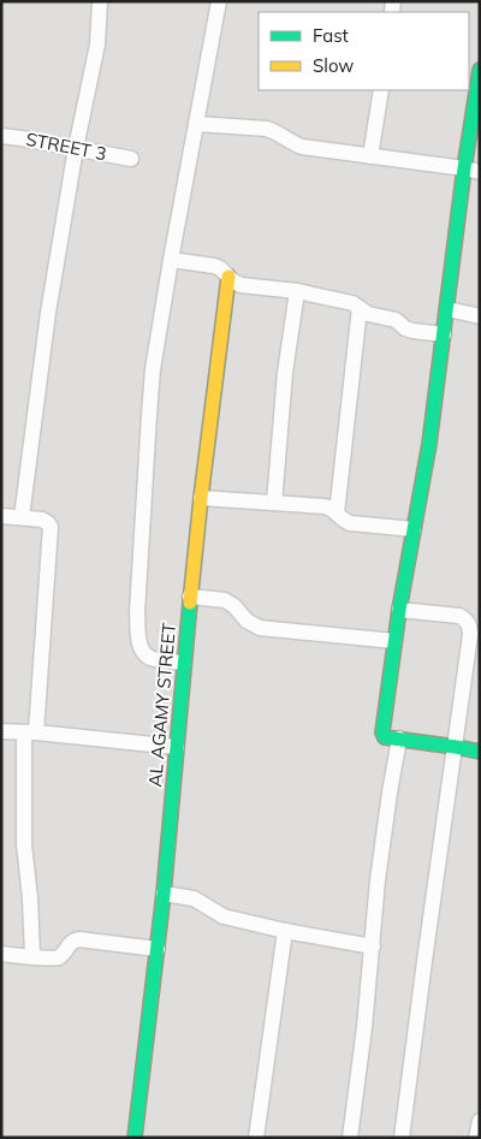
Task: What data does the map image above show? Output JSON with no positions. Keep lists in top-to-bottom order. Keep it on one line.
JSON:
{"streets":{"street":["STREET 3","AL AGAMY STREET"]},"legend":["Fast","Slow"]}
